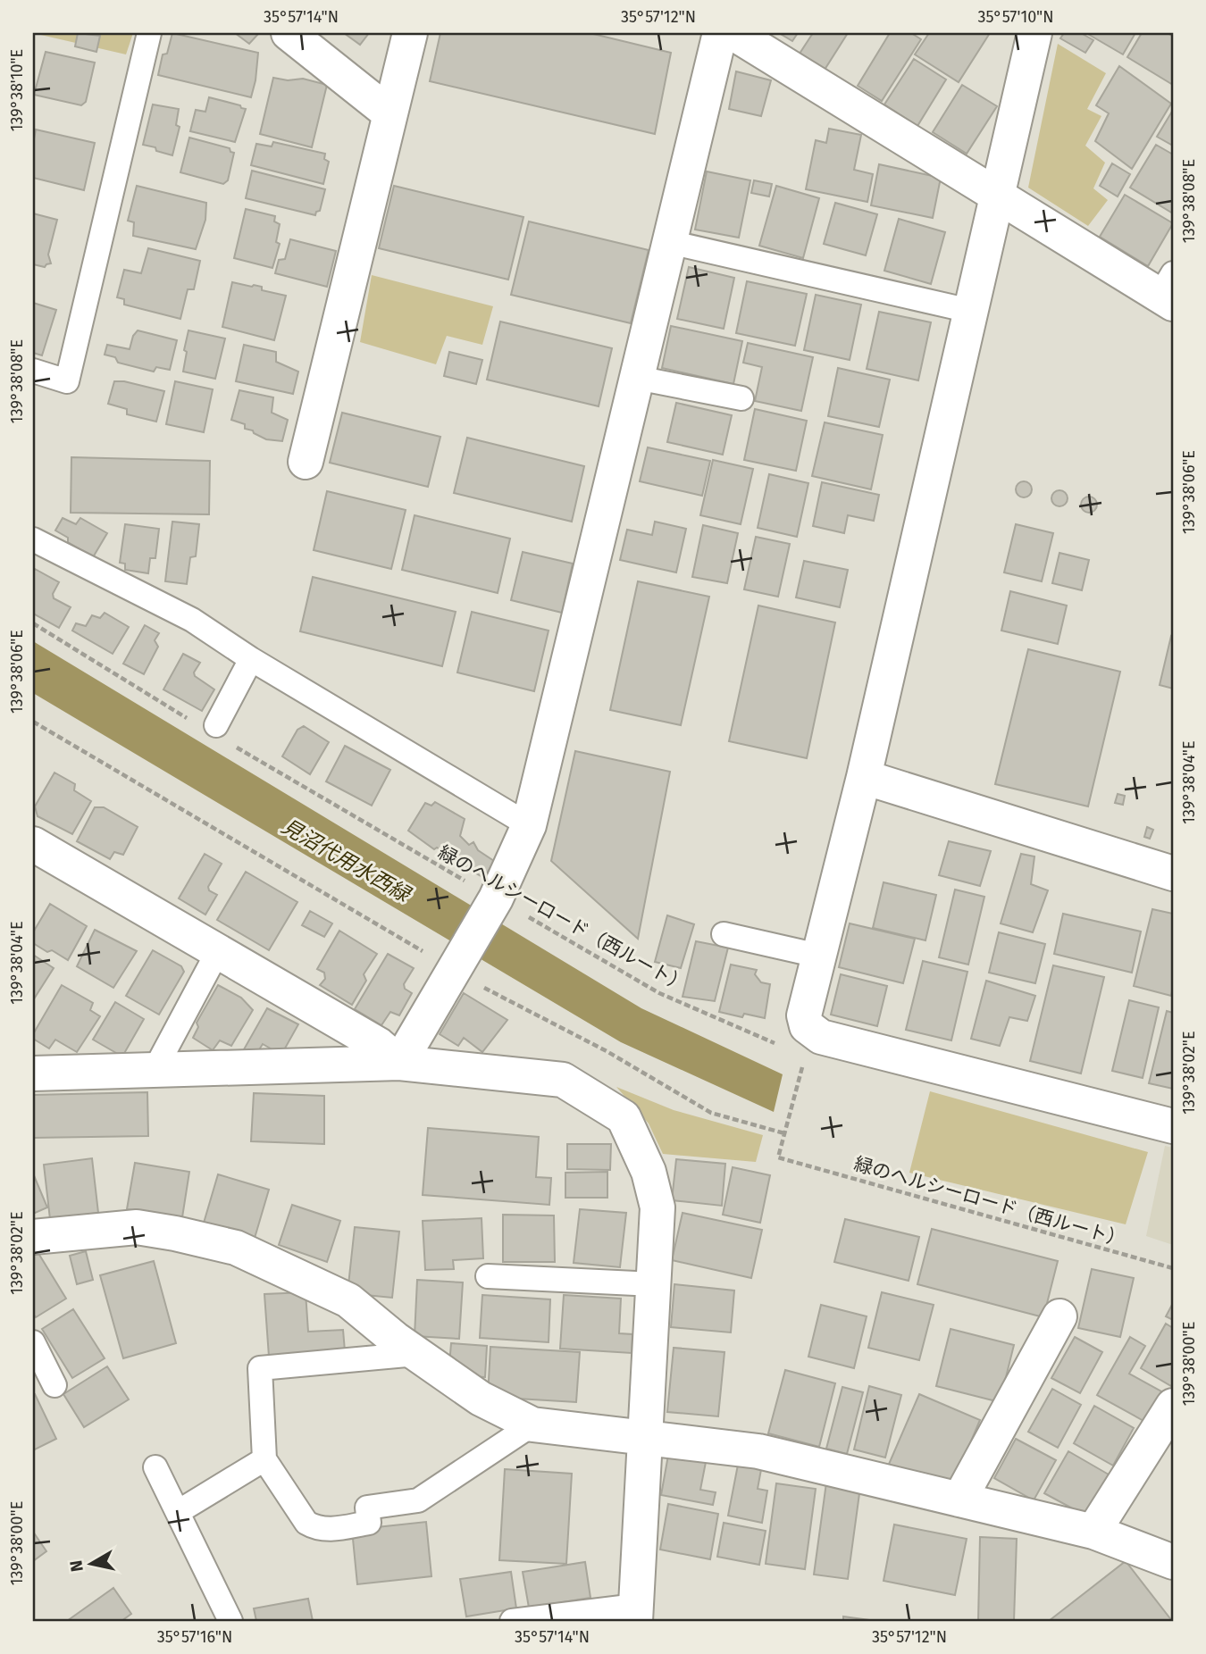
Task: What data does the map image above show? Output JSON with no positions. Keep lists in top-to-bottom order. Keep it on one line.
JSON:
{"streets":{"path":["緑のヘルシーロード（西ルート）"]},"water":["見沼代用水西緑"],"north":"left","coordinates":["35°57'14\"N","35°57'12\"N","35°57'10\"N","139°38'10\"E","139°38'08\"E","139°38'06\"E","139°38'04\"E","139°38'02\"E","139°38'00\"E","35°57'16\"N"]}
